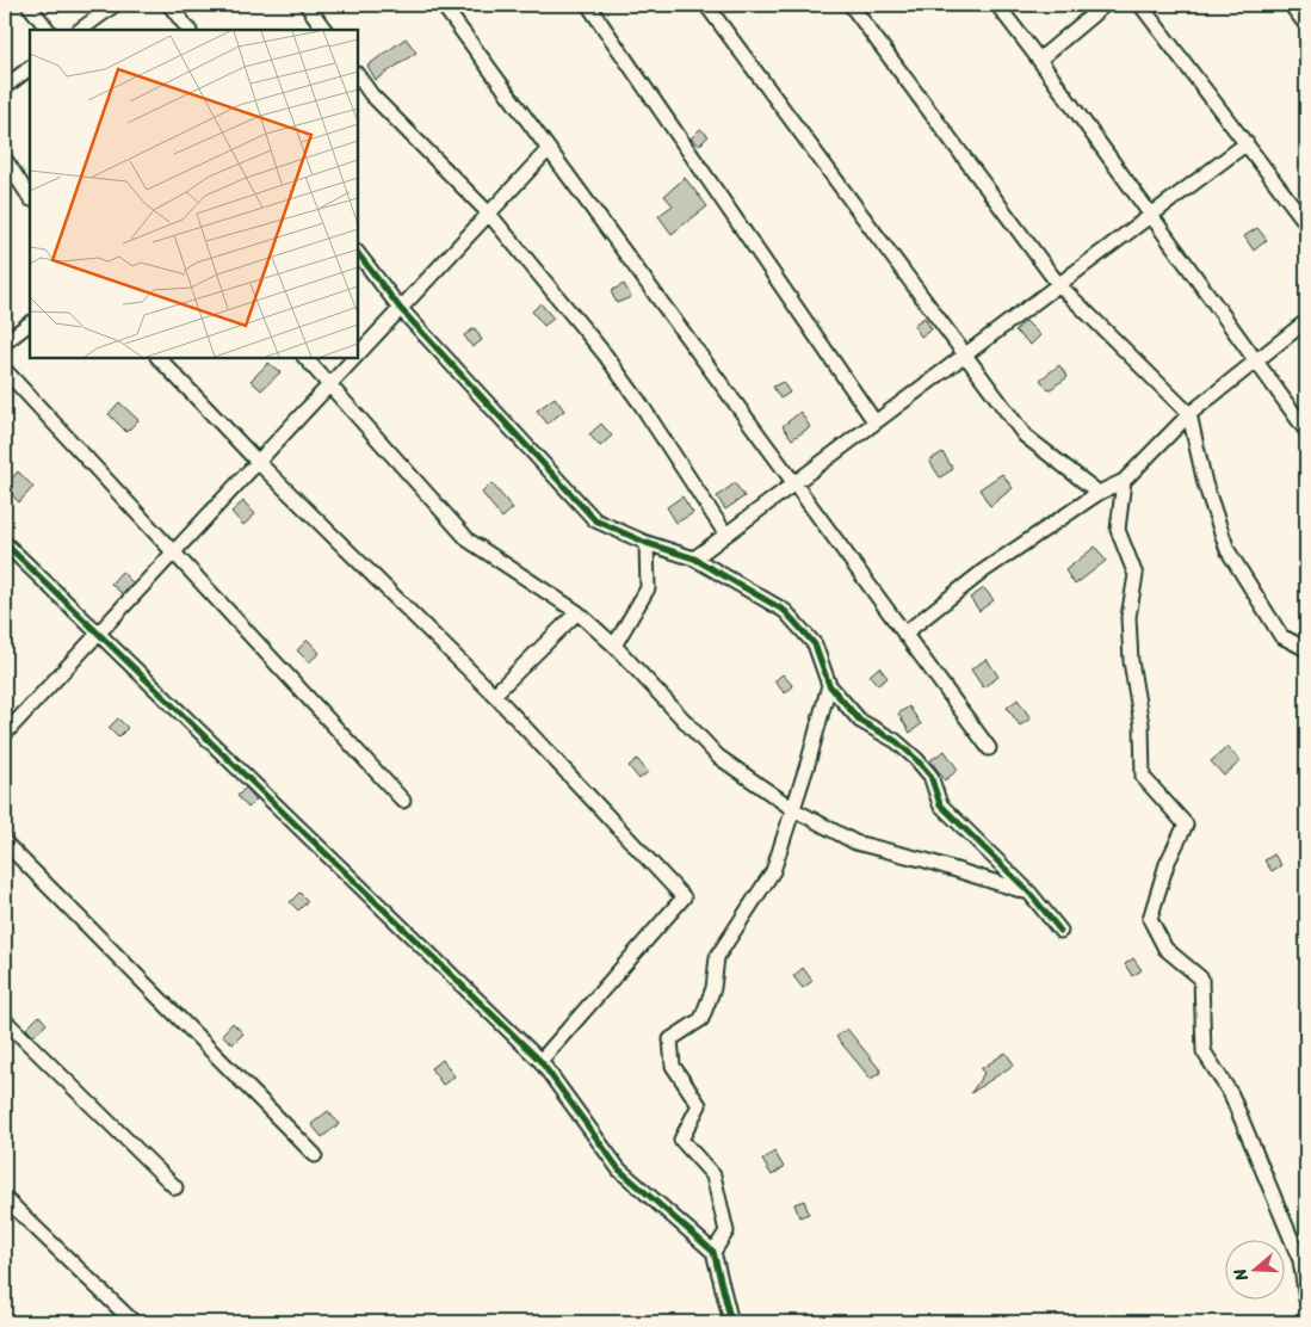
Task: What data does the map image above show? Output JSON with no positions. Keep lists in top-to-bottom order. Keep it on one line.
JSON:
{"north":"left"}
